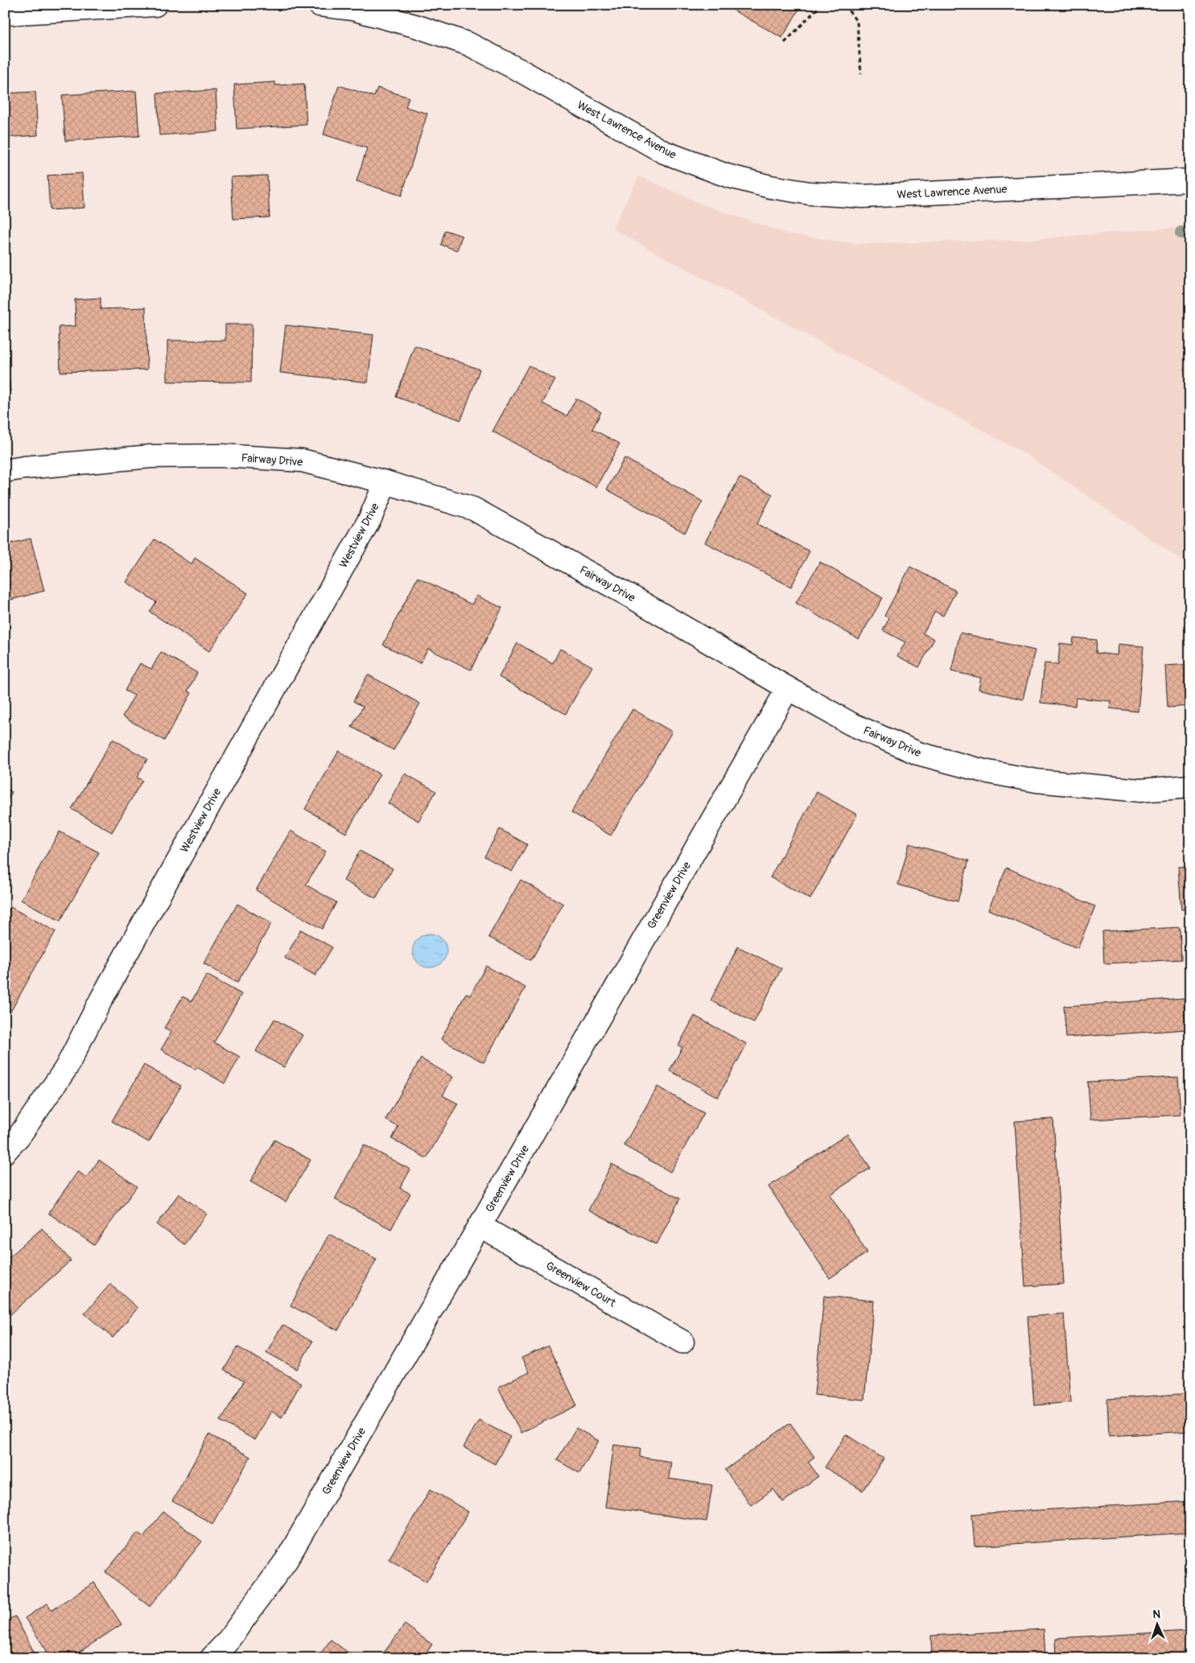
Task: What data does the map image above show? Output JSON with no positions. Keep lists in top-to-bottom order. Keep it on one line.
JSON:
{"streets":{"street":["West Lawrence Avenue","Fairway Drive","Westview Drive","Greenview Drive","Greenview Court"]},"crossings":[["Fairway Drive","Westview Drive"],["Fairway Drive","Greenview Drive"],["Greenview Drive","Greenview Court"]],"north":"top"}
